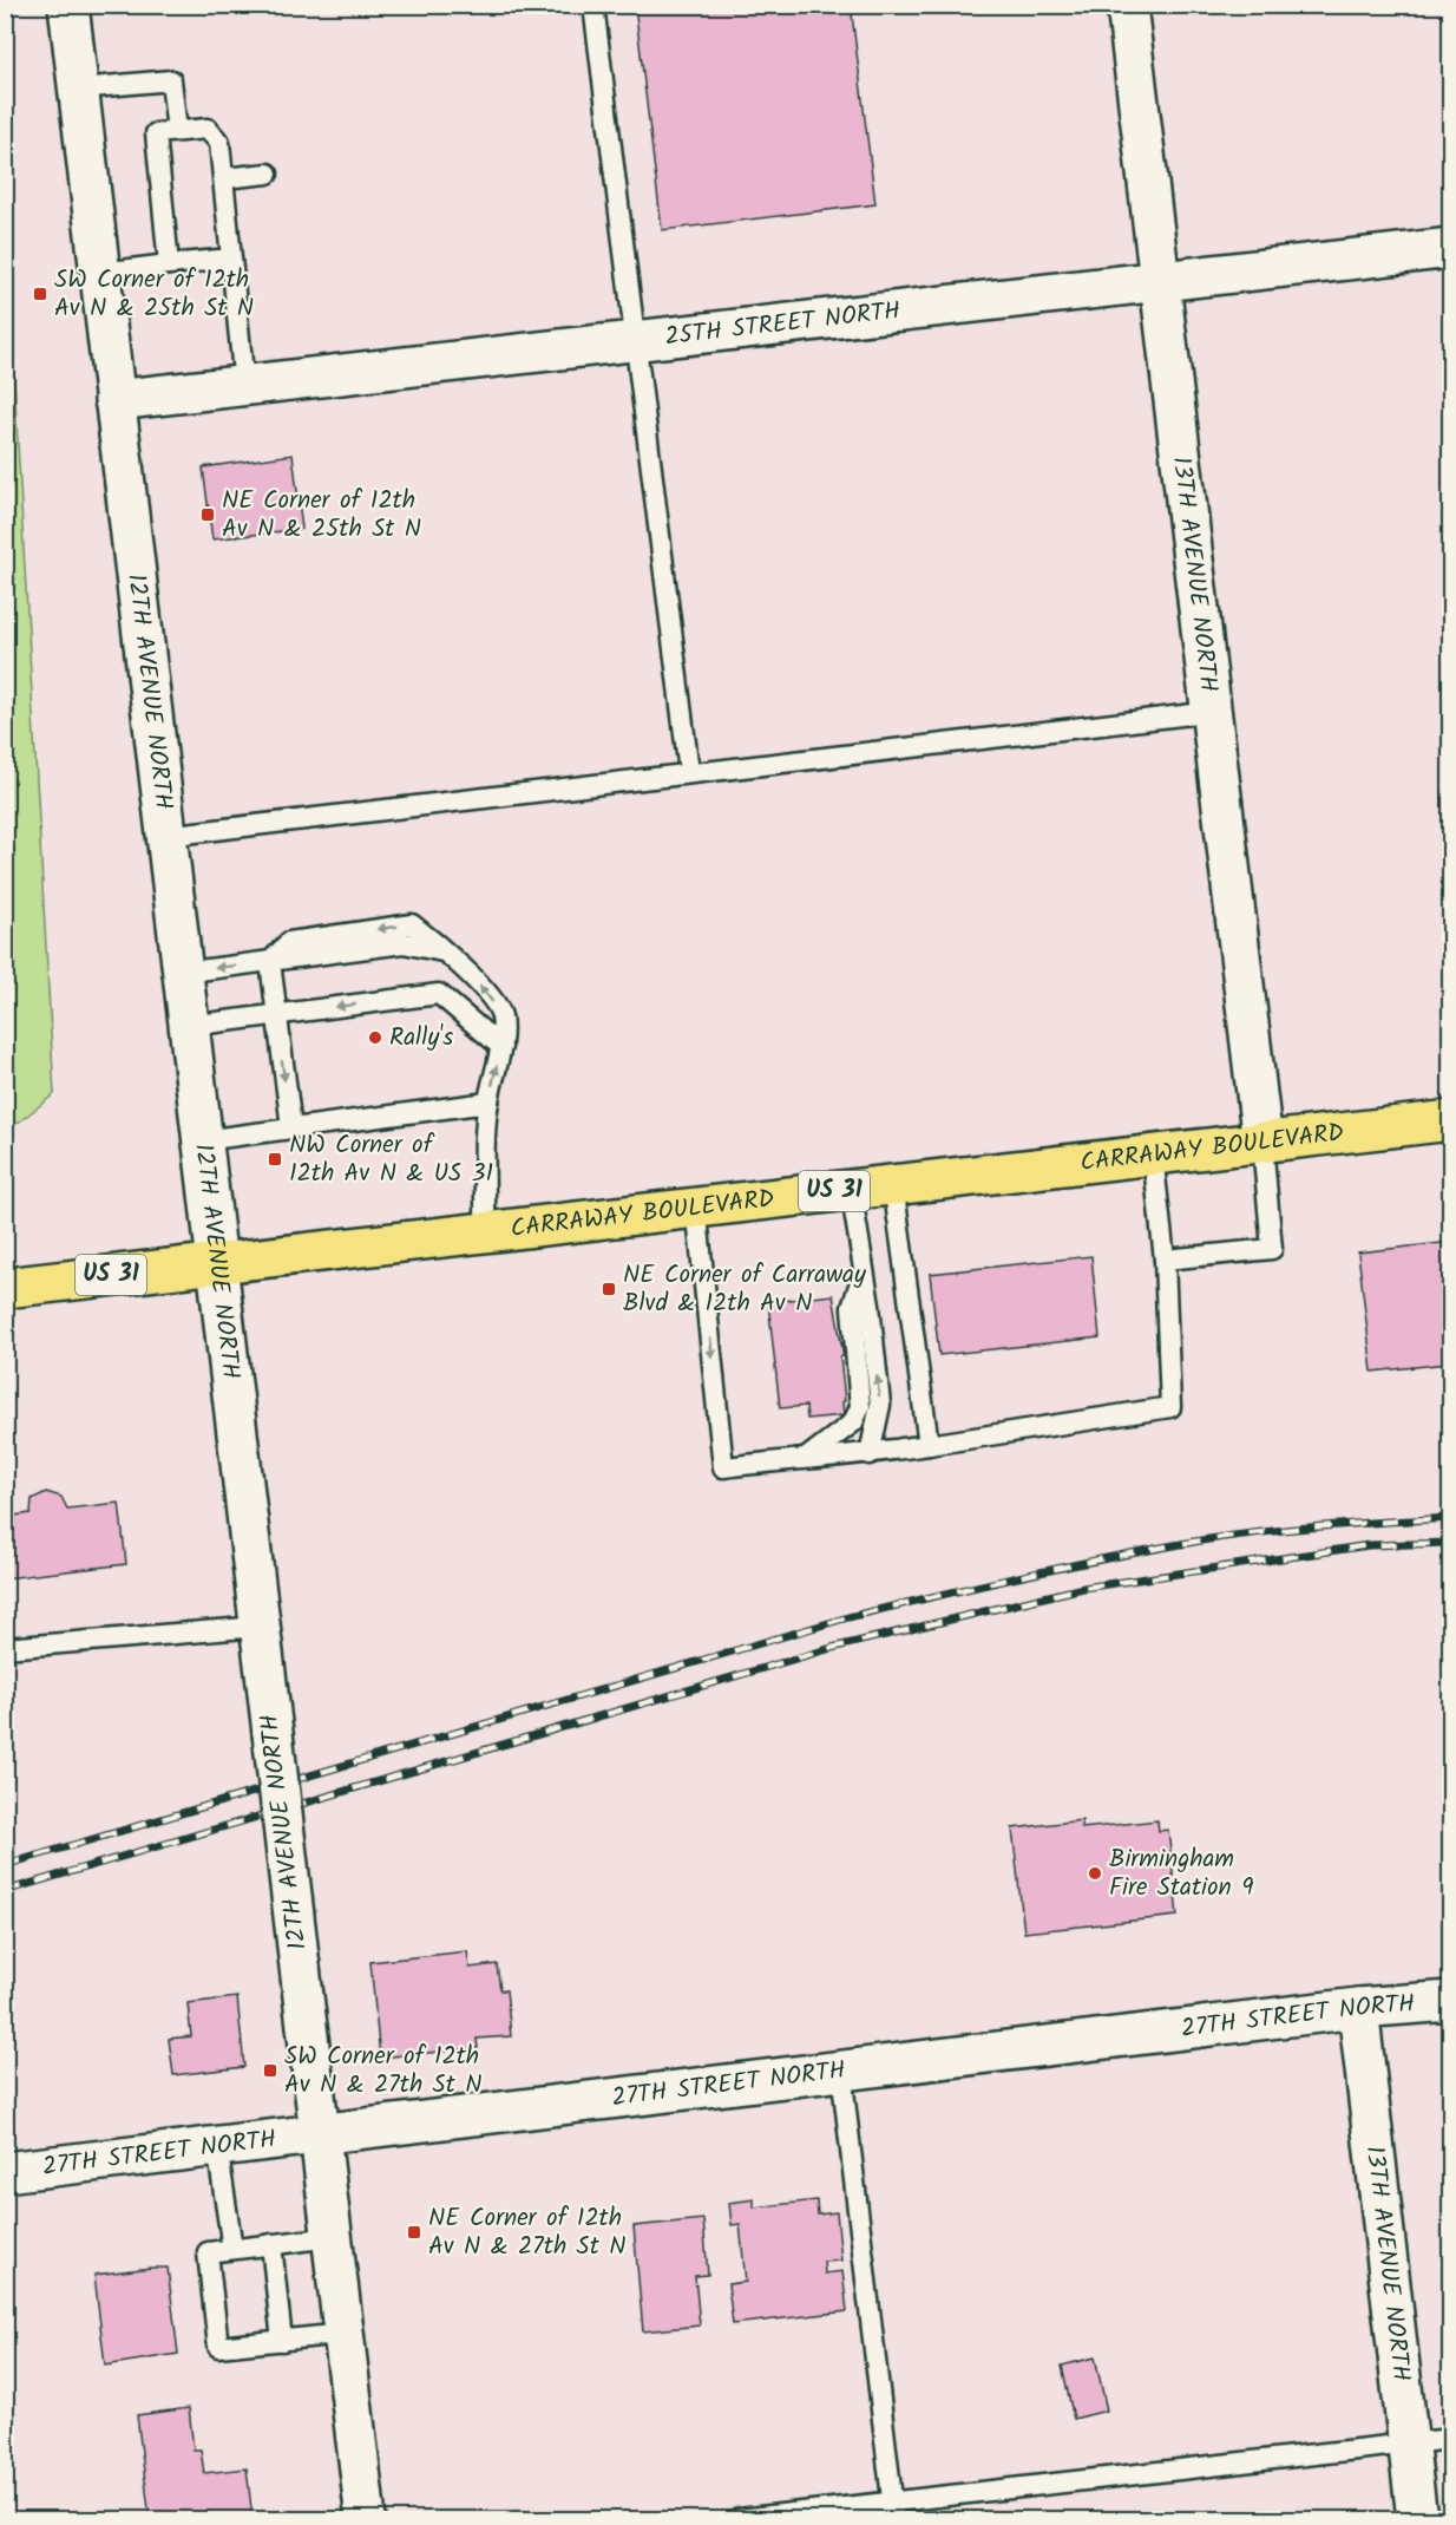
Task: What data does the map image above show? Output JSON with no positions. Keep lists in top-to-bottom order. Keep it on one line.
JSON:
{"streets":{"main road":["CARRAWAY BOULEVARD","US 31"],"street":["25TH STREET NORTH","13TH AVENUE NORTH","12TH AVENUE NORTH","27TH STREET NORTH"]},"crossings":[["25TH STREET NORTH","13TH AVENUE NORTH"],["25TH STREET NORTH","12TH AVENUE NORTH"],["13TH AVENUE NORTH","CARRAWAY BOULEVARD"],["13TH AVENUE NORTH","27TH STREET NORTH"],["12TH AVENUE NORTH","CARRAWAY BOULEVARD"],["12TH AVENUE NORTH","27TH STREET NORTH"]],"places":{"transit":["SW Corner of 12th Av N & 25th St N","NE Corner of 12th Av N & 25th St N","NW Corner of 12th Av N & US 31","NE Corner of Carraway Blvd & 12th Av N","SW Corner of 12th Av N & 27th St N","NE Corner of 12th Av N & 27th St N"],"other":["Rally's","Birmingham Fire Station 9"]}}
